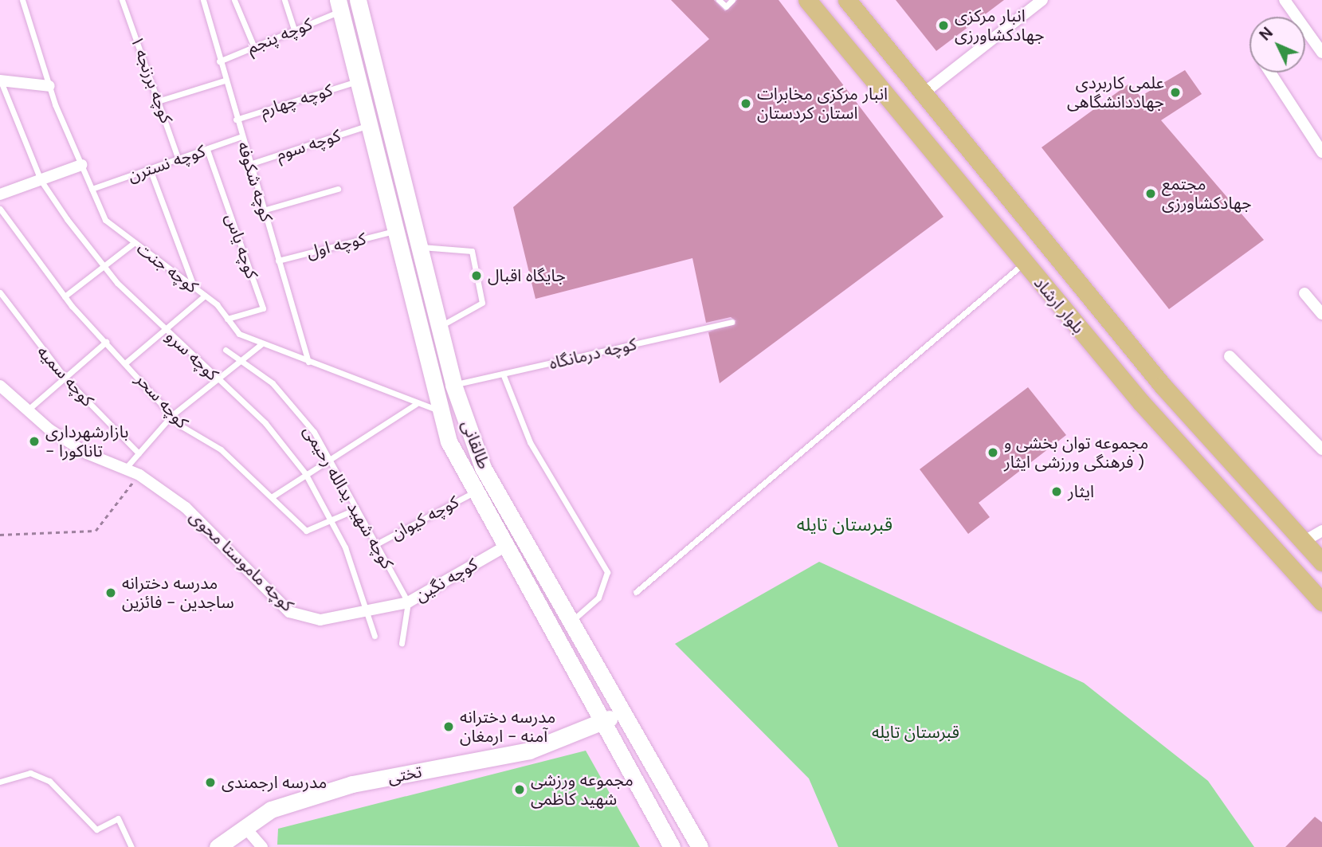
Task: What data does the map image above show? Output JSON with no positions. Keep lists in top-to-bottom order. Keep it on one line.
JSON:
{"streets":{"main road":["بلوار ارشاد","طالقانی","تختی"],"street":["کوچه ماموستا محوی","کوچه نگین"],"lane":["کوچه پنجم","کوچه برزنجه ۱","کوچه چهارم","کوچه سوم","کوچه نسترن","کوچه شکوفه","کوچه اول","کوچه یاس","کوچه جنت","کوچه درمانگاه","کوچه سرو","کوچه سمیه","کوچه سحر","کوچه شهید یدالله رحیمی","کوچه کیوان"]},"crossings":[["کوچه پنجم","کوچه شکوفه"],["کوچه پنجم","طالقانی"],["کوچه برزنجه ۱","کوچه نسترن"],["کوچه چهارم","کوچه شکوفه"],["کوچه چهارم","طالقانی"],["کوچه سوم","کوچه شکوفه"],["کوچه سوم","طالقانی"],["کوچه نسترن","کوچه شکوفه"],["کوچه نسترن","کوچه یاس"],["کوچه نسترن","کوچه جنت"],["کوچه شکوفه","کوچه اول"],["کوچه شکوفه","کوچه جنت"],["کوچه اول","طالقانی"],["کوچه یاس","کوچه جنت"],["کوچه جنت","طالقانی"],["کوچه درمانگاه","طالقانی"],["کوچه سرو","کوچه سحر"],["کوچه سرو","کوچه نگین"],["کوچه سحر","کوچه شهید یدالله رحیمی"],["طالقانی","کوچه کیوان"],["طالقانی","کوچه نگین"],["طالقانی","تختی"],["کوچه شهید یدالله رحیمی","کوچه کیوان"],["کوچه شهید یدالله رحیمی","کوچه نگین"],["کوچه ماموستا محوی","کوچه نگین"]],"districts":["قبرستان تایله"],"parks":["قبرستان تایله"],"places":["انبار مرکزی جهادکشاورزی","علمی کاربردی جهاددانشگاهی","انبار مرکزی مخابرات استان کردستان","مجتمع جهادکشاورزی","جایگاه اقبال","بازارشهرداری - تاناکورا","مجموعه توان بخشی و فرهنگی ورزشی ایثار )","ایثار","مدرسه دخترانه ساجدین - فائزین","مدرسه دخترانه آمنه - ارمغان","مدرسه ارجمندی","مجموعه ورزشی شهید کاظمی"],"north":"top left"}
